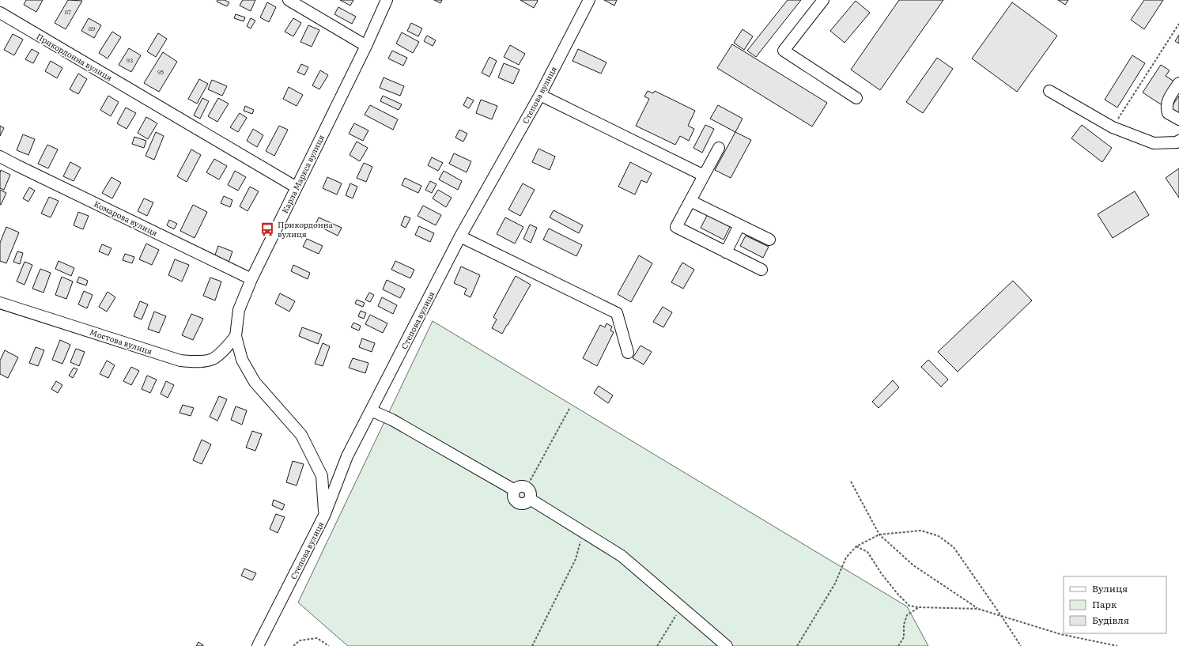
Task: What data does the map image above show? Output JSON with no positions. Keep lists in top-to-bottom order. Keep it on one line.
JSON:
{"streets":{"street":["Прикордонна вулиця","Степова вулиця","Карла Маркса вулиця","Комарова вулиця","Мостова вулиця"]},"crossings":[["Прикордонна вулиця","Карла Маркса вулиця"],["Степова вулиця","Карла Маркса вулиця"],["Карла Маркса вулиця","Комарова вулиця"],["Карла Маркса вулиця","Мостова вулиця"]],"places":{"bus stop":["Прикордонна вулиця"]},"house_numbers":["87","89","93","95"],"legend":["Вулиця","Парк","Будівля"]}
